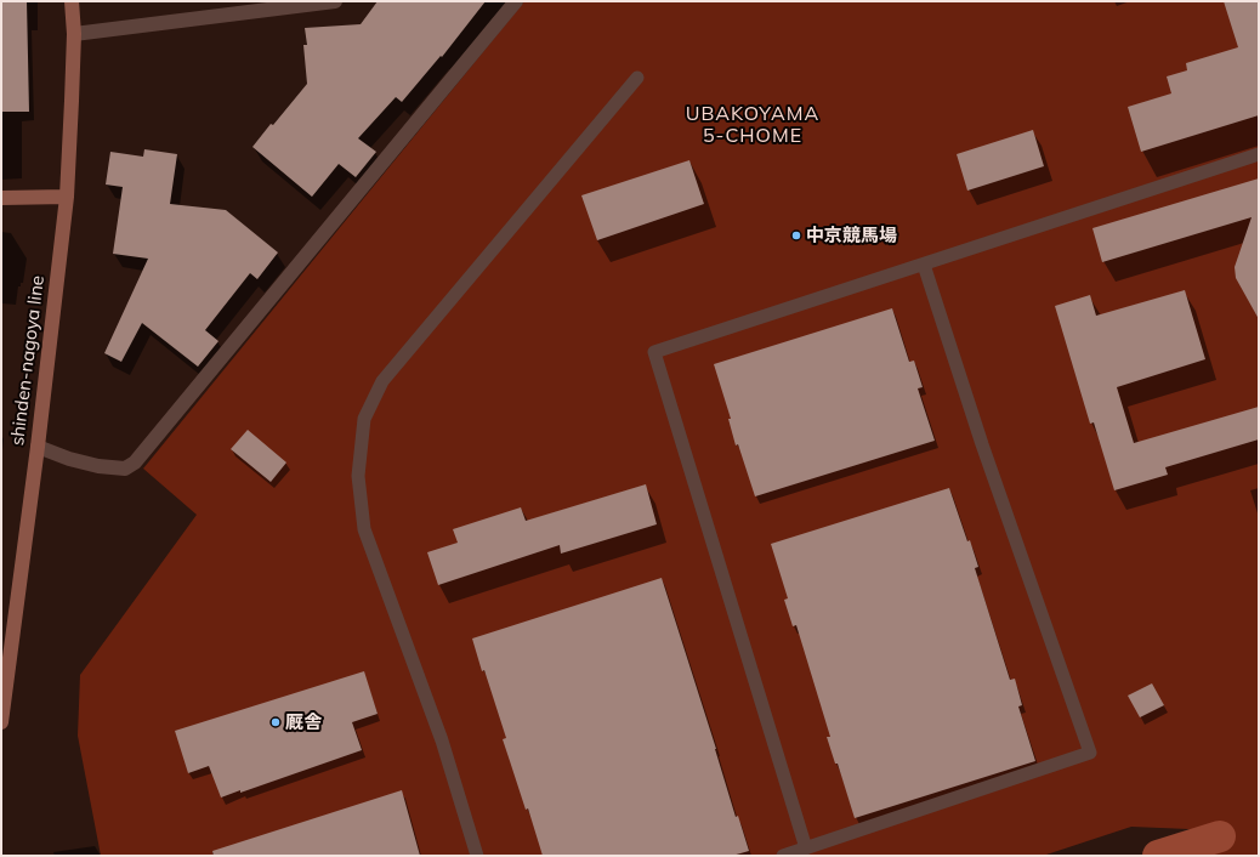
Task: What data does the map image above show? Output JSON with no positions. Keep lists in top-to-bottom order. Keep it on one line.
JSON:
{"streets":{"main road":["shinden-nagoya line"]},"districts":["UBAKOYAMA 5-CHOME"],"places":["中京競馬場","厩舎"]}
